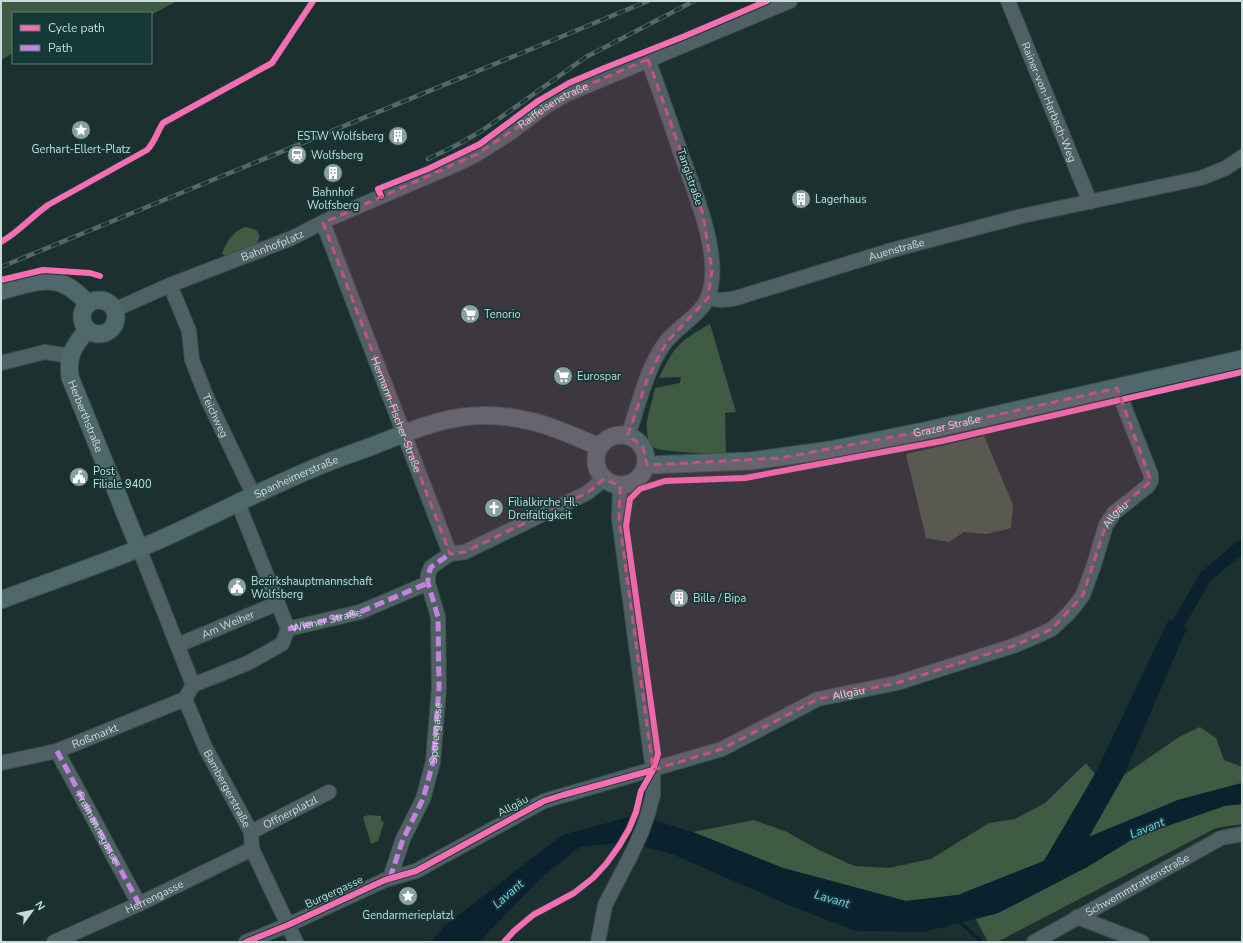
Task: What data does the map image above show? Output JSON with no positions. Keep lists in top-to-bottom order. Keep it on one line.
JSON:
{"streets":{"main road":["Herberthstraße","Grazer Straße","Spanheimerstraße"],"street":["Rainer-von-Harbach-Weg","Raiffeisenstraße","Tanglstraße","Bahnhofplatz","Auenstraße","Hermann-Fischer-Straße","Teichweg","Allgäu","Wiener Straße","Am Weiher","Sporergasse","Roßmarkt","Bambergerstraße","Offnerplatzl","Freimannsgasse","Schwemmtrattenstraße","Burgergasse","Herrengasse"]},"crossings":[["Rainer-von-Harbach-Weg","Auenstraße"],["Raiffeisenstraße","Tanglstraße"],["Raiffeisenstraße","Bahnhofplatz"],["Raiffeisenstraße","Hermann-Fischer-Straße"],["Tanglstraße","Auenstraße"],["Bahnhofplatz","Hermann-Fischer-Straße"],["Bahnhofplatz","Teichweg"],["Hermann-Fischer-Straße","Spanheimerstraße"],["Herberthstraße","Spanheimerstraße"],["Teichweg","Spanheimerstraße"],["Grazer Straße","Spanheimerstraße"],["Grazer Straße","Allgäu"],["Allgäu","Sporergasse"],["Allgäu","Burgergasse"],["Wiener Straße","Sporergasse"],["Sporergasse","Burgergasse"],["Roßmarkt","Bambergerstraße"],["Roßmarkt","Freimannsgasse"],["Bambergerstraße","Offnerplatzl"],["Bambergerstraße","Burgergasse"],["Bambergerstraße","Herrengasse"],["Freimannsgasse","Herrengasse"]],"water":["Lavant"],"places":{"place":["Gerhart-Ellert-Platz","Gendarmerieplatzl"],"building":["ESTW Wolfsberg","Bahnhof Wolfsberg","Lagerhaus","Billa / Bipa"],"station":["Wolfsberg"],"supermarket":["Tenorio","Eurospar"],"public building":["Post Filiale 9400","Bezirkshauptmannschaft Wolfsberg"],"church":["Filialkirche Hl. Dreifaltigkeit"]},"legend":["Cycle path","Path"],"north":"top right"}
